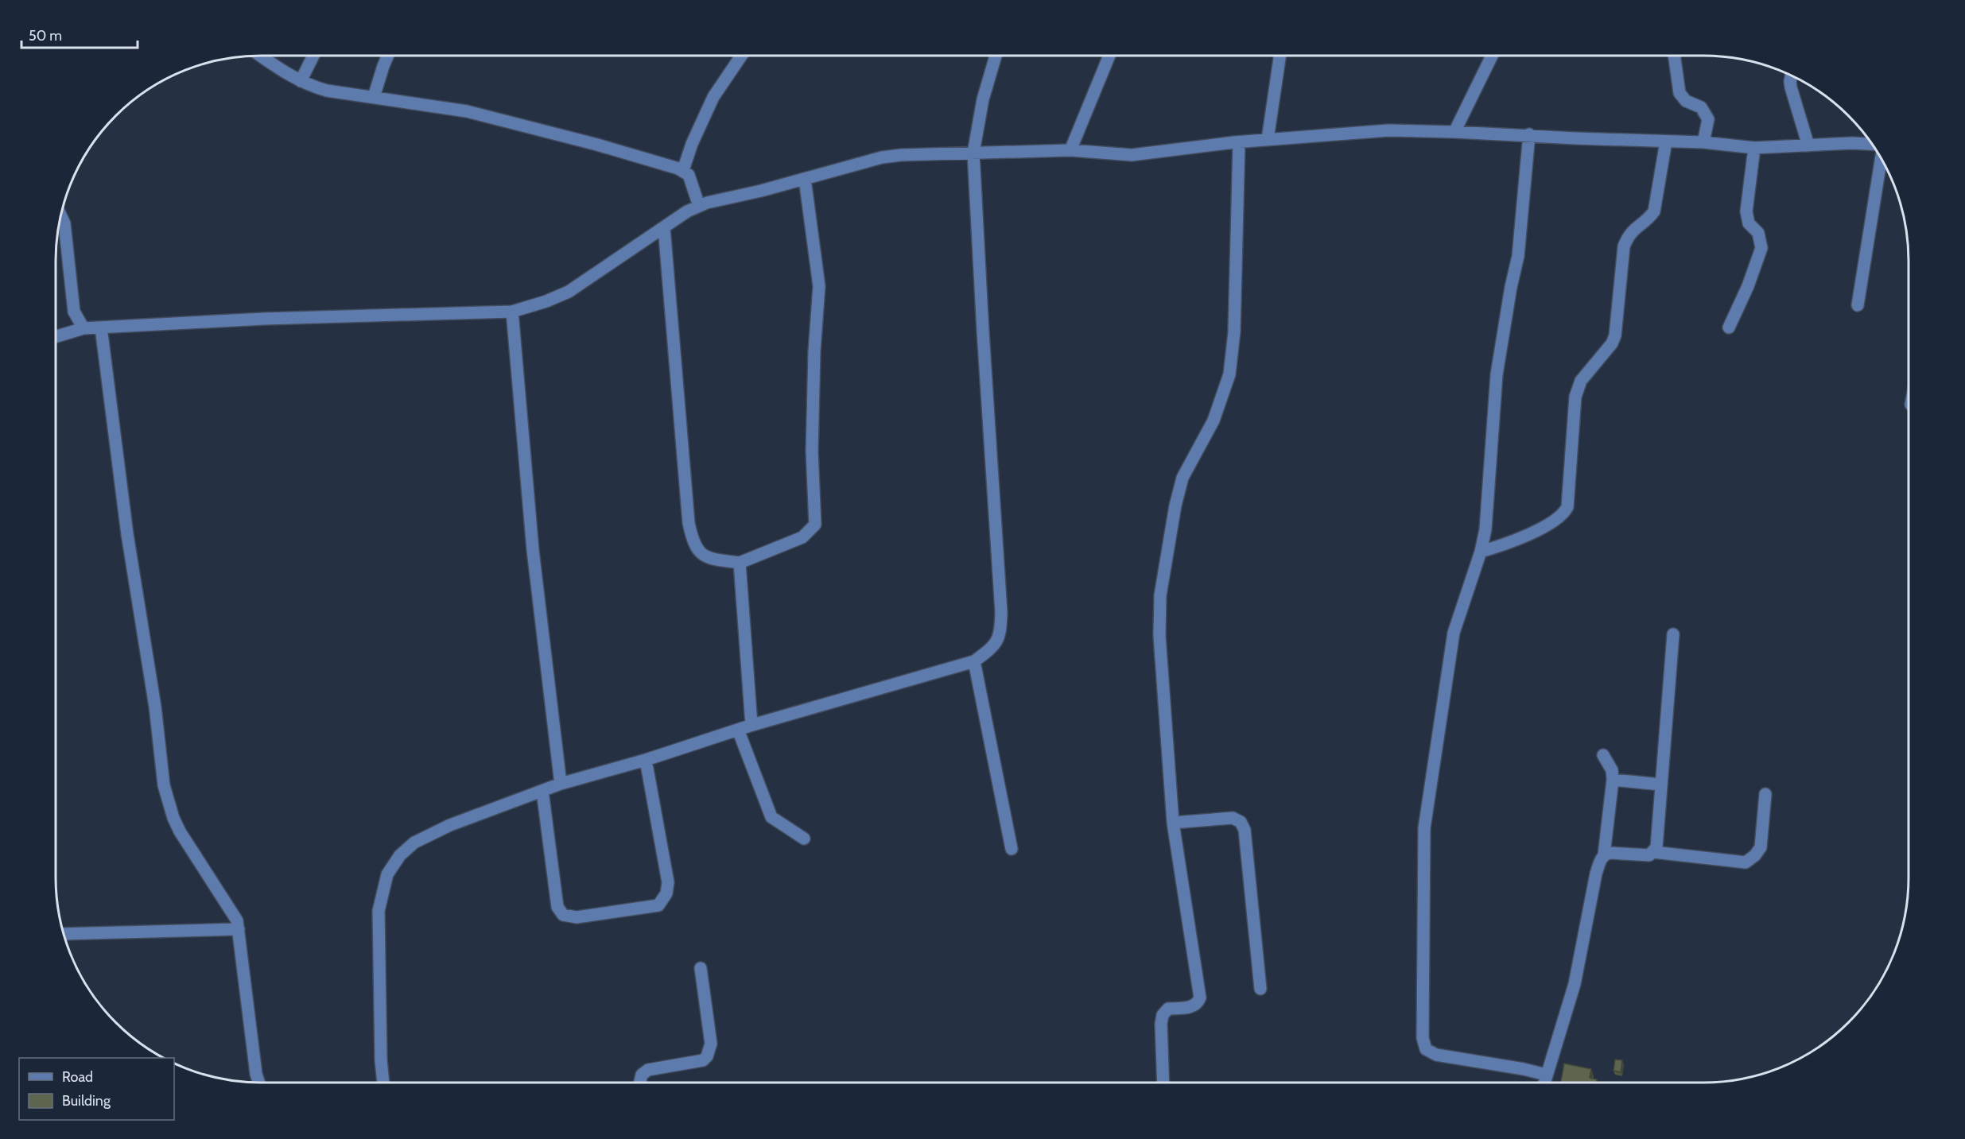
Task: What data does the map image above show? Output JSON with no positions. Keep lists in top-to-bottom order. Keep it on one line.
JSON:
{"legend":["Road","Building"],"scale_bar":"50 m"}
